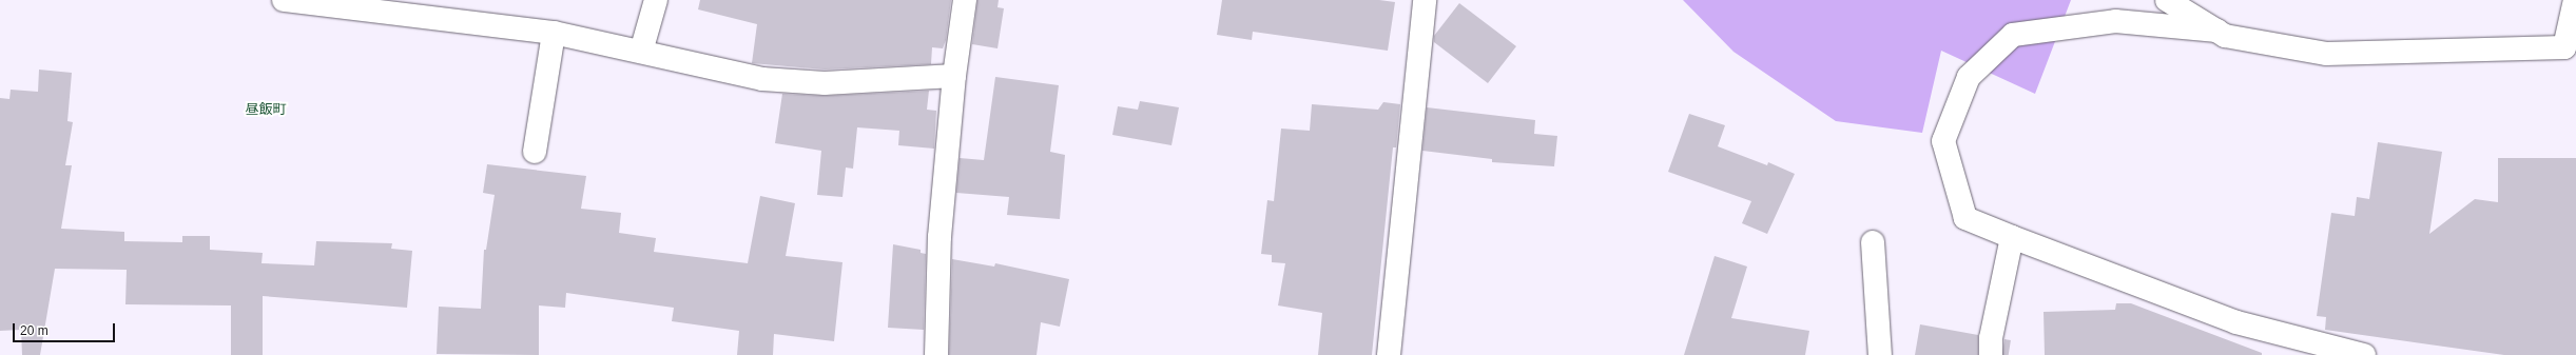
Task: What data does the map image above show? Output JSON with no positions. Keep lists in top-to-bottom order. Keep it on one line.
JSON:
{"districts":["昼飯町"],"scale_bar":"20 m"}
